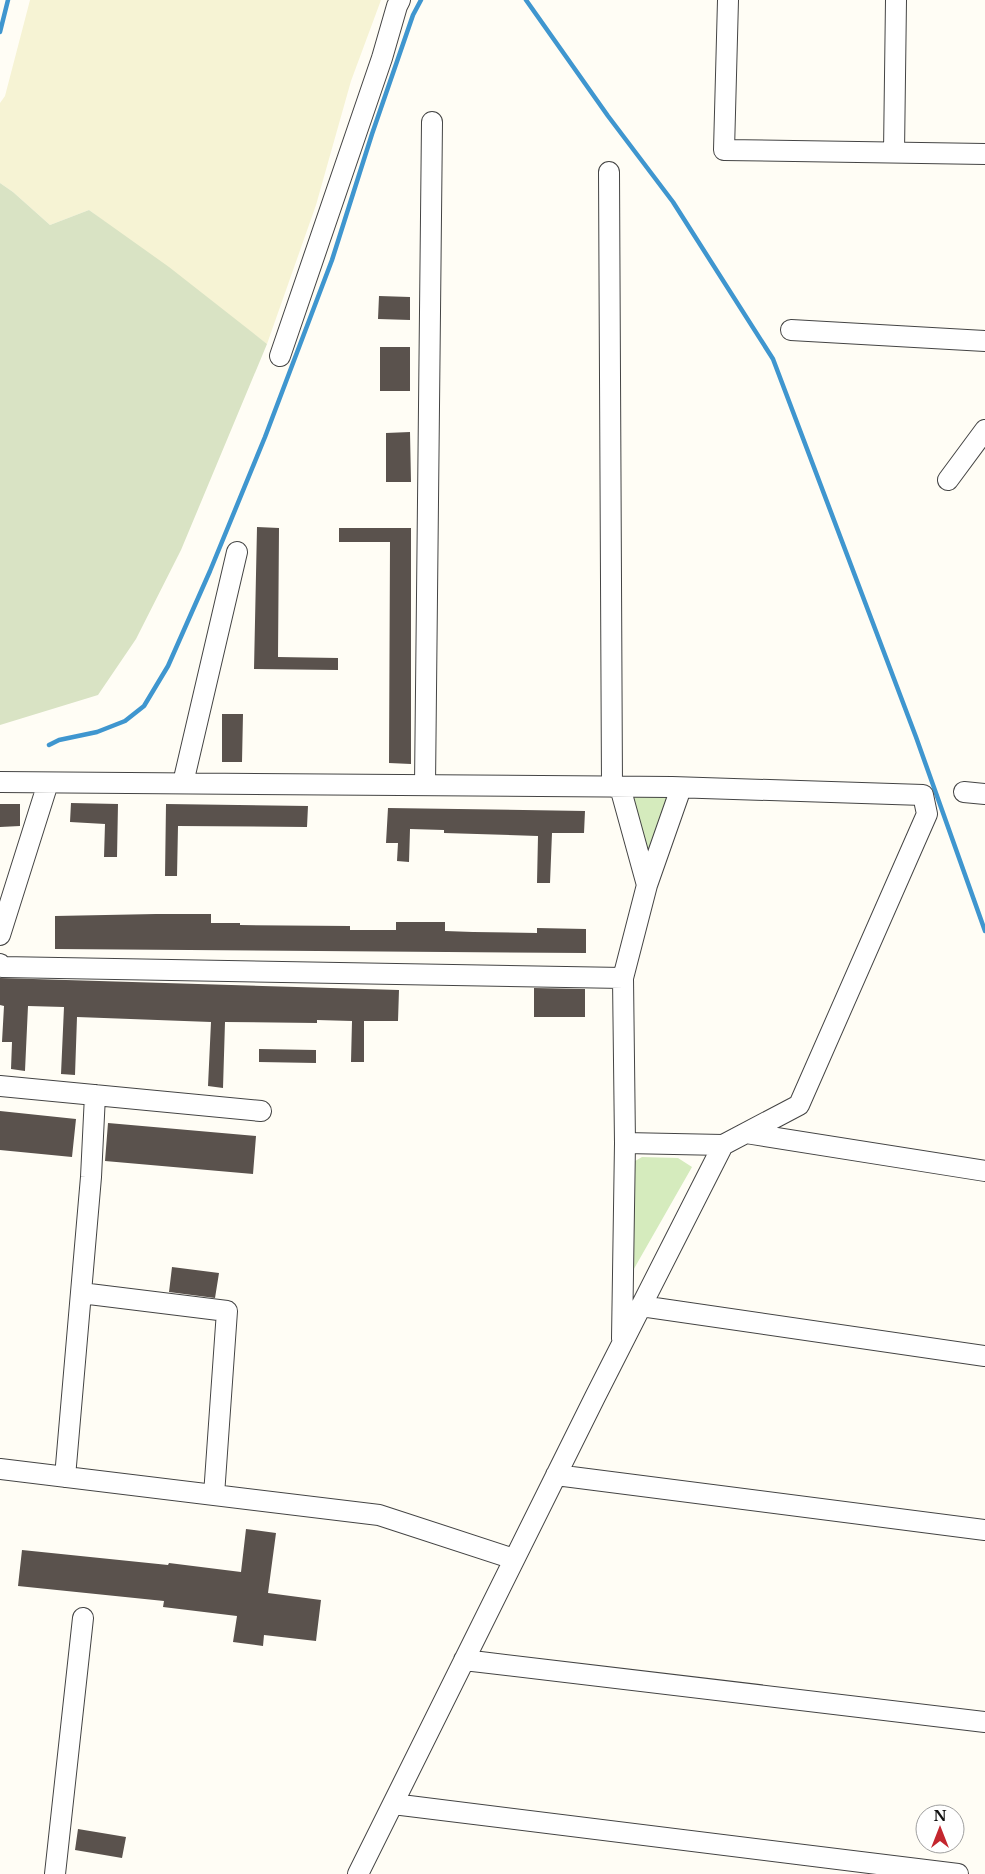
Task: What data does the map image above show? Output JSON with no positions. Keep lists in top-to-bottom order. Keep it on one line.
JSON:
{"north":"top"}
